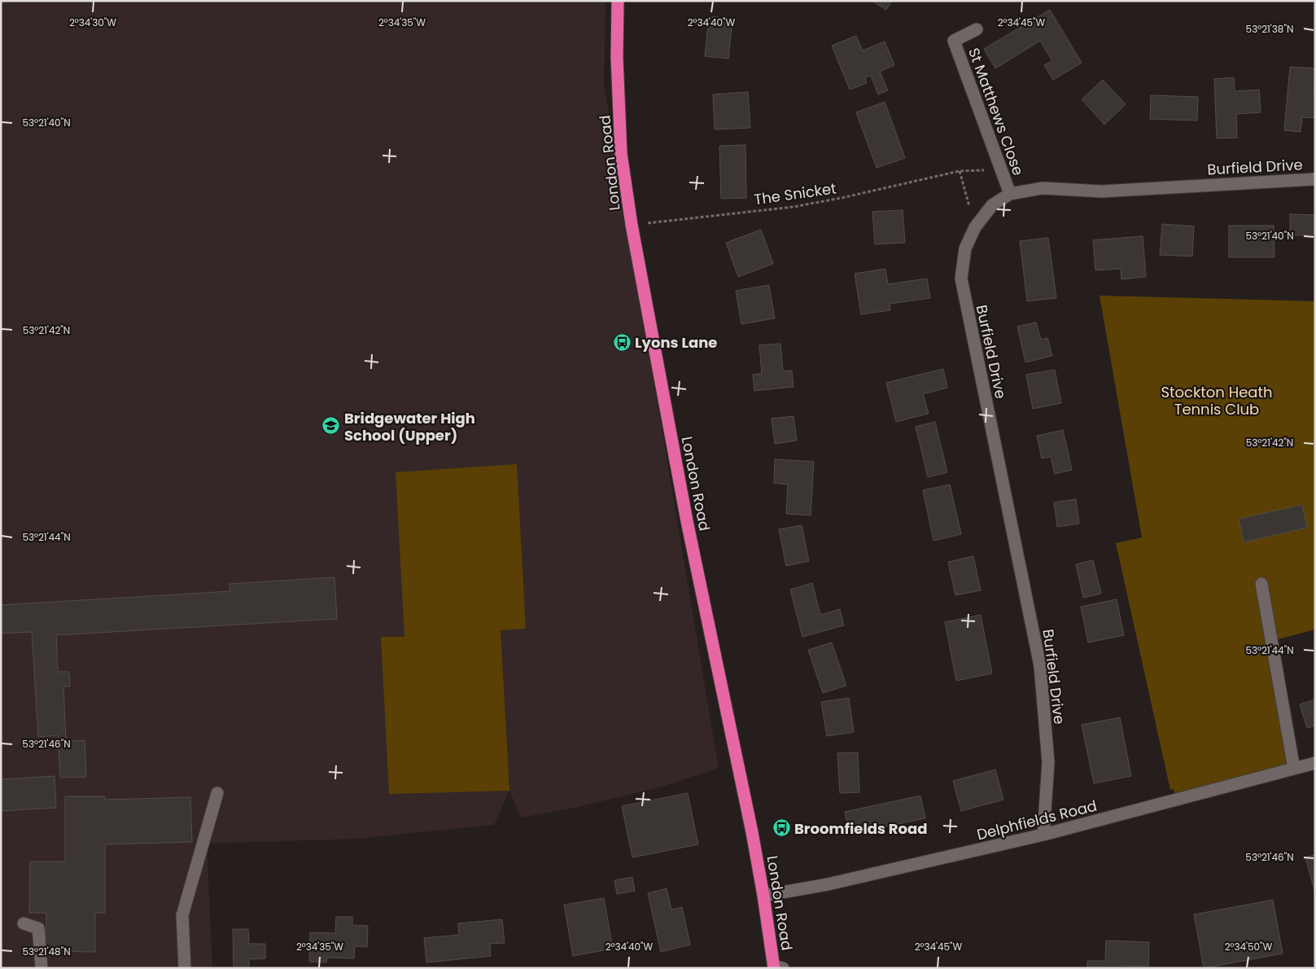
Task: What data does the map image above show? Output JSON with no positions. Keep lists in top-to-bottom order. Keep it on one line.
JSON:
{"streets":{"highway":["London Road"],"street":["St Matthews Close","Burfield Drive","Delphfields Road"],"path":["The Snicket"]},"crossings":[["St Matthews Close","Burfield Drive"],["London Road","The Snicket"],["London Road","Delphfields Road"],["Burfield Drive","The Snicket"],["Burfield Drive","Delphfields Road"]],"parks":["Stockton Heath Tennis Club"],"places":{"bus stop":["Lyons Lane","Broomfields Road"],"school or university":["Bridgewater High School (Upper)"]},"coordinates":["2°34'30\"W","2°34'35\"W","2°34'40\"W","2°34'45\"W","53°21'38\"N","53°21'40\"N","53°21'42\"N","53°21'44\"N","53°21'46\"N","2°34'50\"W","53°21'48\"N"]}
